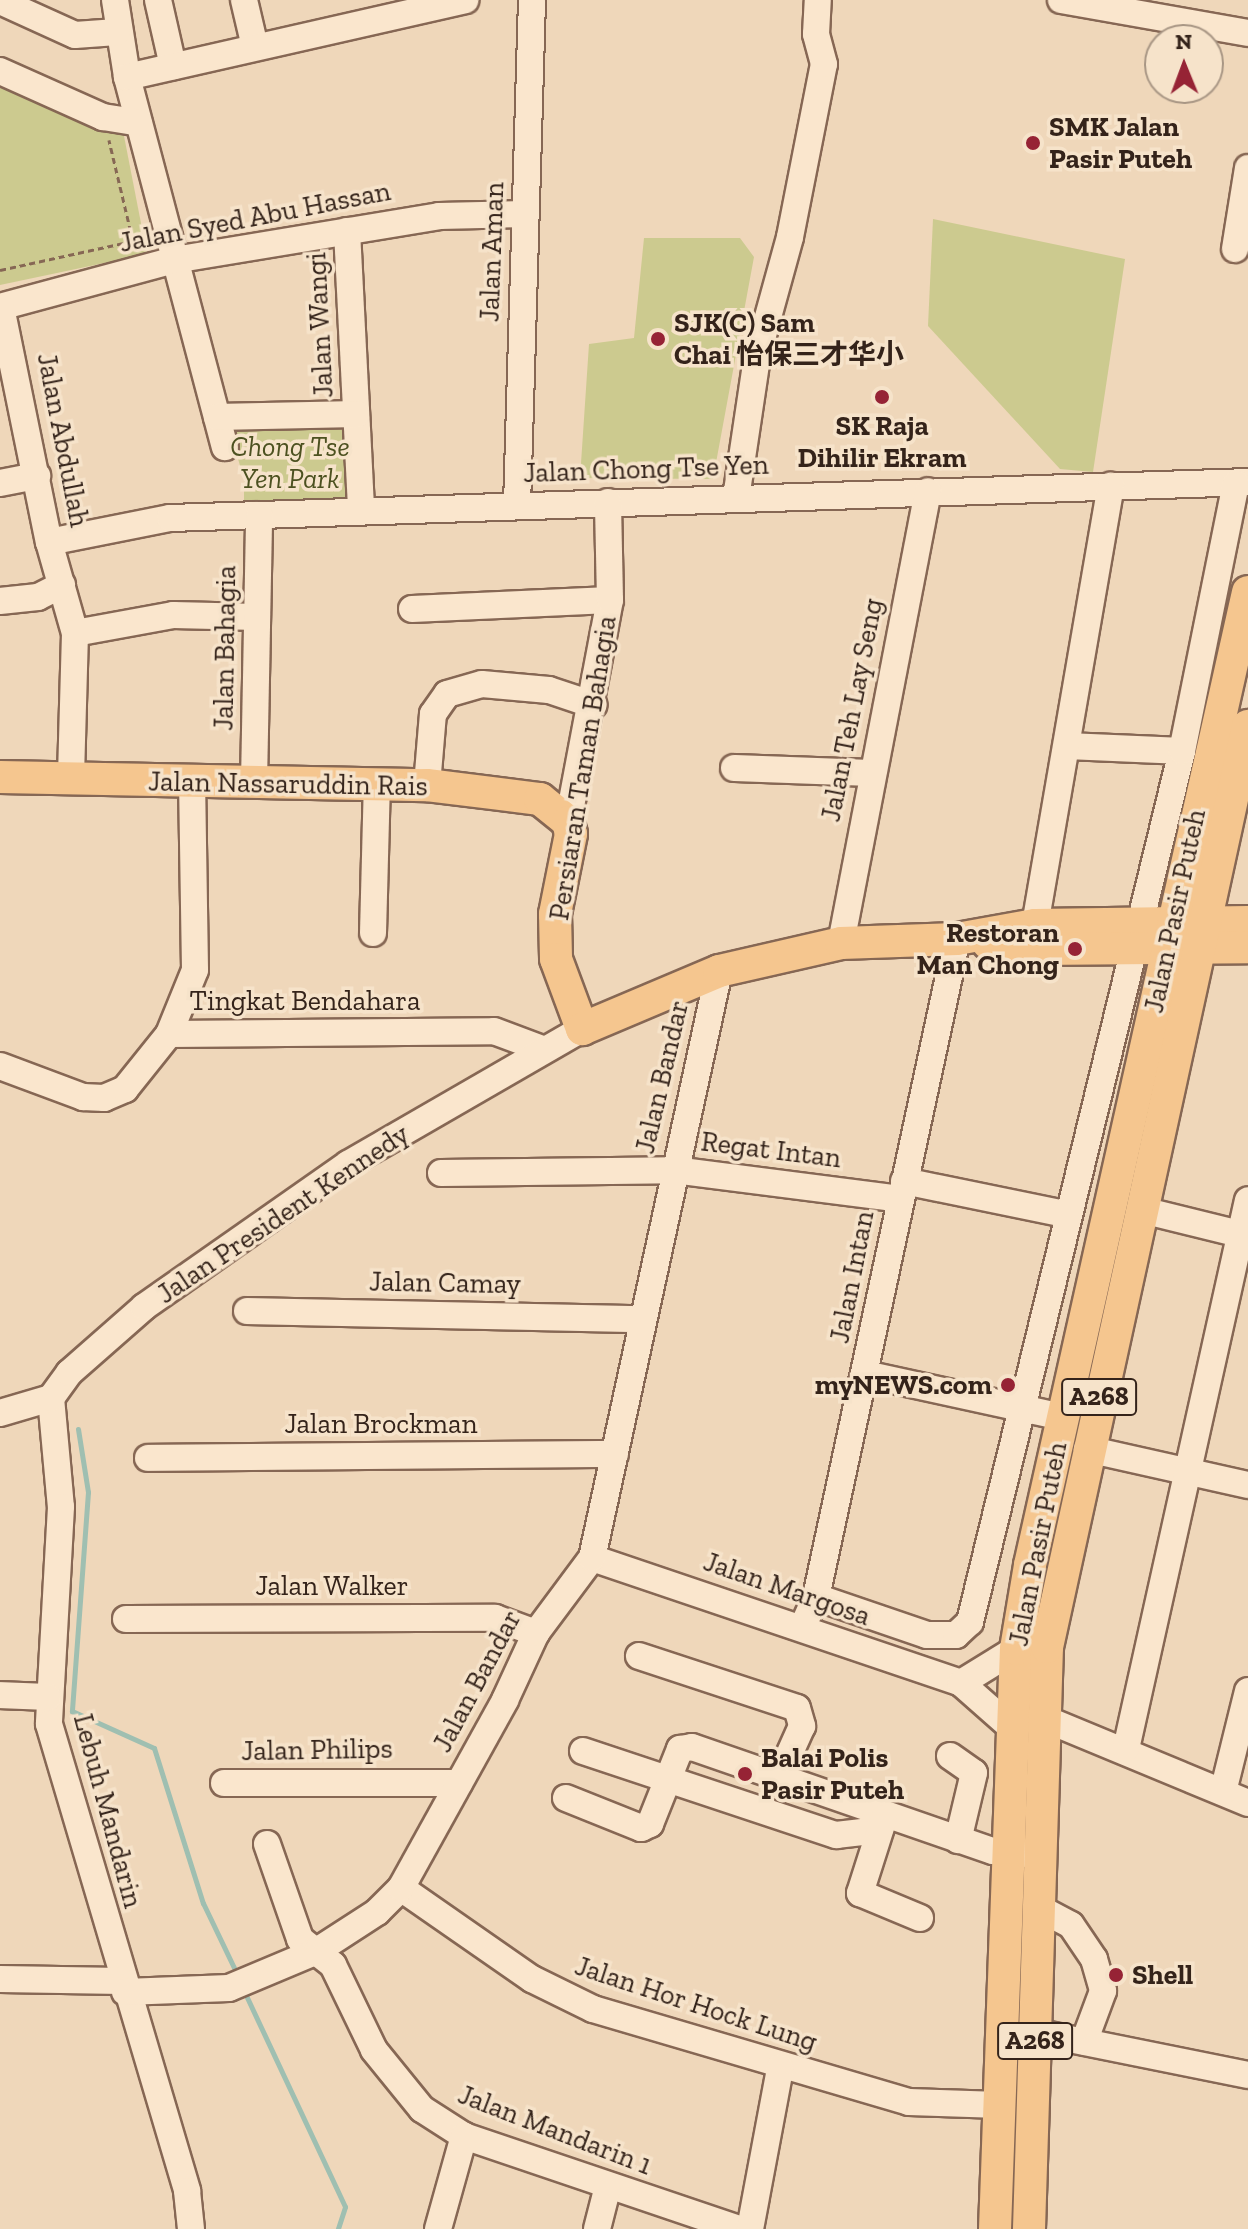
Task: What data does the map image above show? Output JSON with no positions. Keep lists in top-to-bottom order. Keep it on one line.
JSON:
{"streets":{"main road":["Persiaran Taman Bahagia","Jalan Nassaruddin Rais","Jalan Pasir Puteh","A268"],"street":["Jalan Syed Abu Hassan","Jalan Aman","Jalan Wangi","Jalan Abdullah","Jalan Chong Tse Yen","Jalan Bahagia","Jalan Teh Lay Seng","Tingkat Bendahara","Jalan Bandar","Regat Intan","Jalan President Kennedy","Jalan Intan","Jalan Camay","Jalan Brockman","Jalan Walker","Jalan Margosa","Jalan Philips","Lebuh Mandarin","Jalan Hor Hock Lung","Jalan Mandarin 1"]},"crossings":[["Jalan Syed Abu Hassan","Jalan Aman"],["Jalan Syed Abu Hassan","Jalan Wangi"],["Jalan Syed Abu Hassan","Jalan Abdullah"],["Jalan Aman","Jalan Chong Tse Yen"],["Jalan Wangi","Jalan Chong Tse Yen"],["Jalan Abdullah","Jalan Chong Tse Yen"],["Jalan Abdullah","Jalan Nassaruddin Rais"],["Jalan Chong Tse Yen","Jalan Bahagia"],["Jalan Chong Tse Yen","Jalan Teh Lay Seng"],["Jalan Chong Tse Yen","Persiaran Taman Bahagia"],["Jalan Bahagia","Jalan Nassaruddin Rais"],["Persiaran Taman Bahagia","Jalan Nassaruddin Rais"],["Persiaran Taman Bahagia","Jalan President Kennedy"],["Jalan Pasir Puteh","Jalan Hor Hock Lung"],["Tingkat Bendahara","Jalan President Kennedy"],["Jalan Bandar","Regat Intan"],["Jalan Bandar","Jalan Camay"],["Jalan Bandar","Jalan Brockman"],["Jalan Bandar","Jalan Walker"],["Jalan Bandar","Jalan Margosa"],["Jalan Bandar","Jalan Philips"],["Jalan Bandar","Lebuh Mandarin"],["Jalan Bandar","Jalan Hor Hock Lung"],["Jalan Bandar","Jalan Mandarin 1"],["Regat Intan","Jalan Intan"],["Jalan President Kennedy","Lebuh Mandarin"],["Jalan Intan","Jalan Margosa"]],"parks":["Chong Tse Yen Park"],"places":["SMK Jalan Pasir Puteh","SJK(C) Sam Chai 怡保三才华小","SK Raja Dihilir Ekram","Restoran Man Chong","myNEWS.com","Balai Polis Pasir Puteh","Shell"],"north":"top"}
